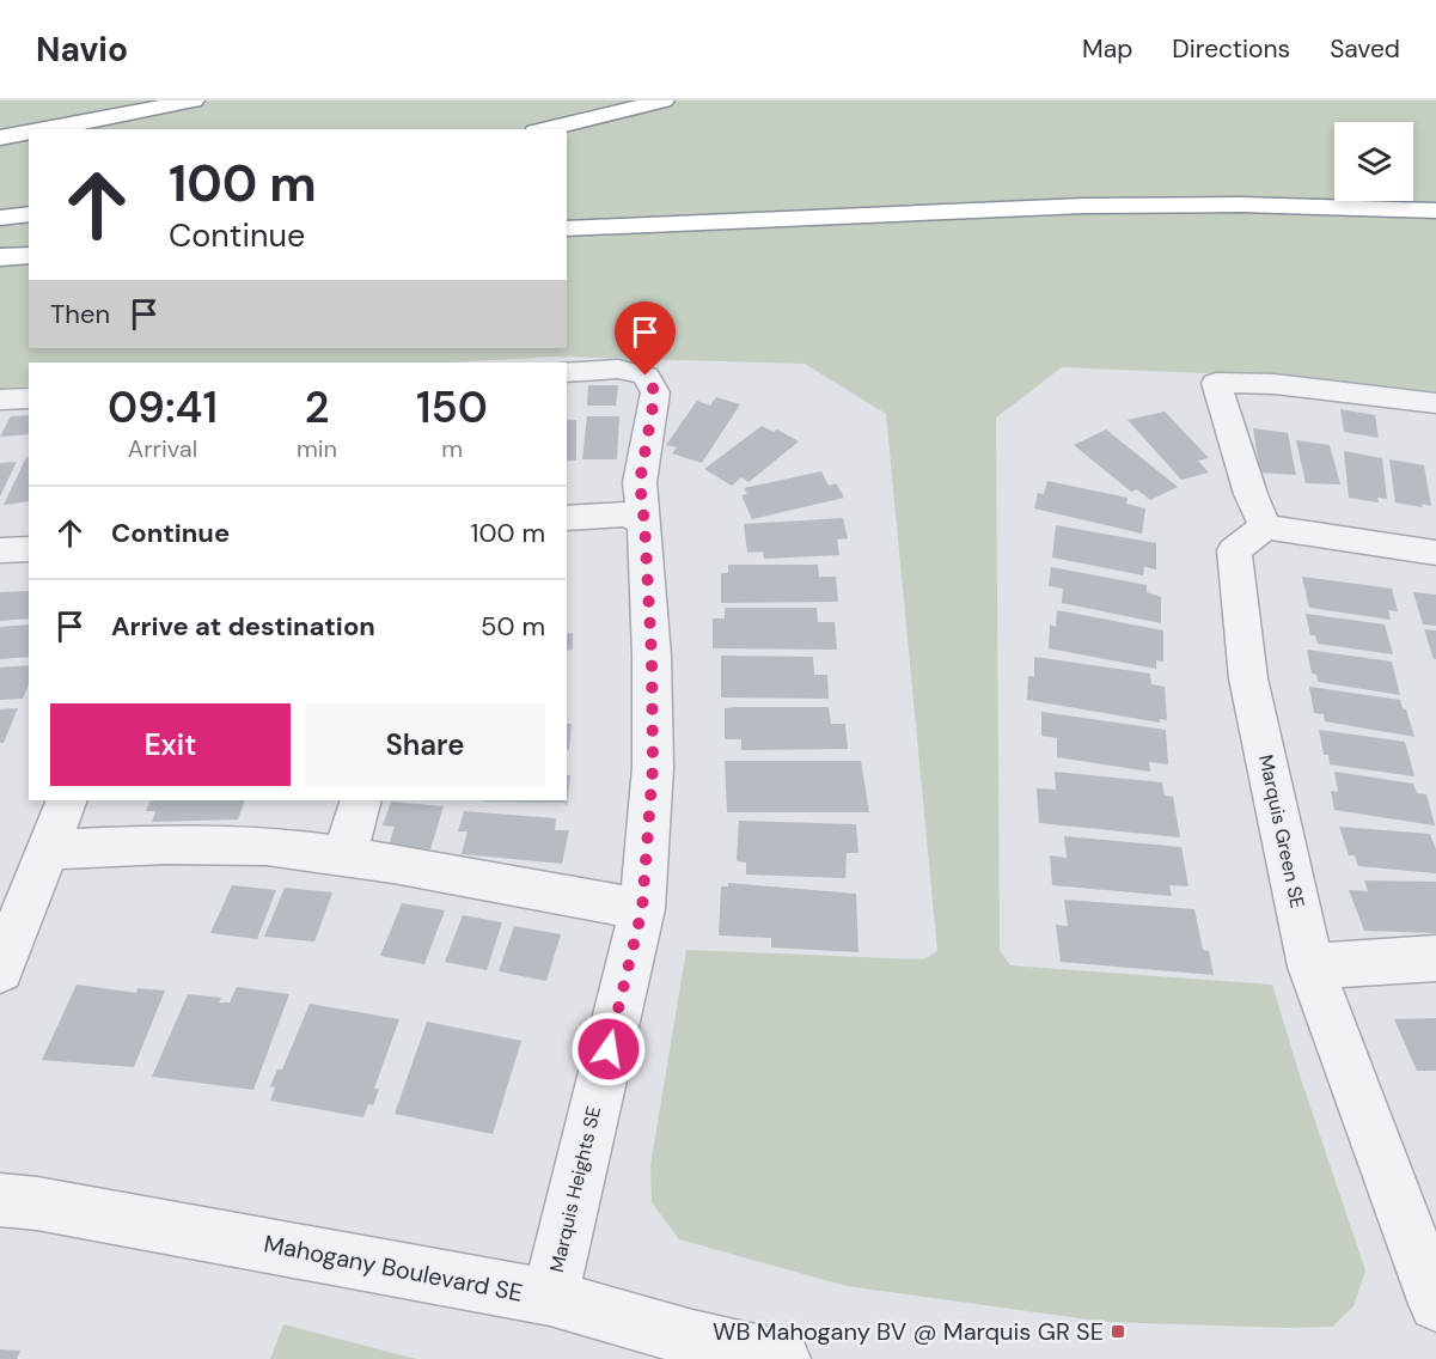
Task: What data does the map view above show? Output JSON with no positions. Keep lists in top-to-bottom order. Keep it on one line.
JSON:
{"streets":{"street":["Marquis Green SE","Marquis Heights SE","Mahogany Boulevard SE"]},"crossings":[["Marquis Heights SE","Mahogany Boulevard SE"]],"places":{"transit":["WB Mahogany BV @ Marquis GR SE"]},"page":{"header":"Navio","nav":["Map","Directions","Saved"],"turn":["100 m","Continue"],"then":"Then","eta":["09:41","Arrival","2","min","150","m"],"list":[{"name":"Continue","value":"100 m"},{"name":"Arrive at destination","value":"50 m"}],"buttons":["Exit","Share"]}}
